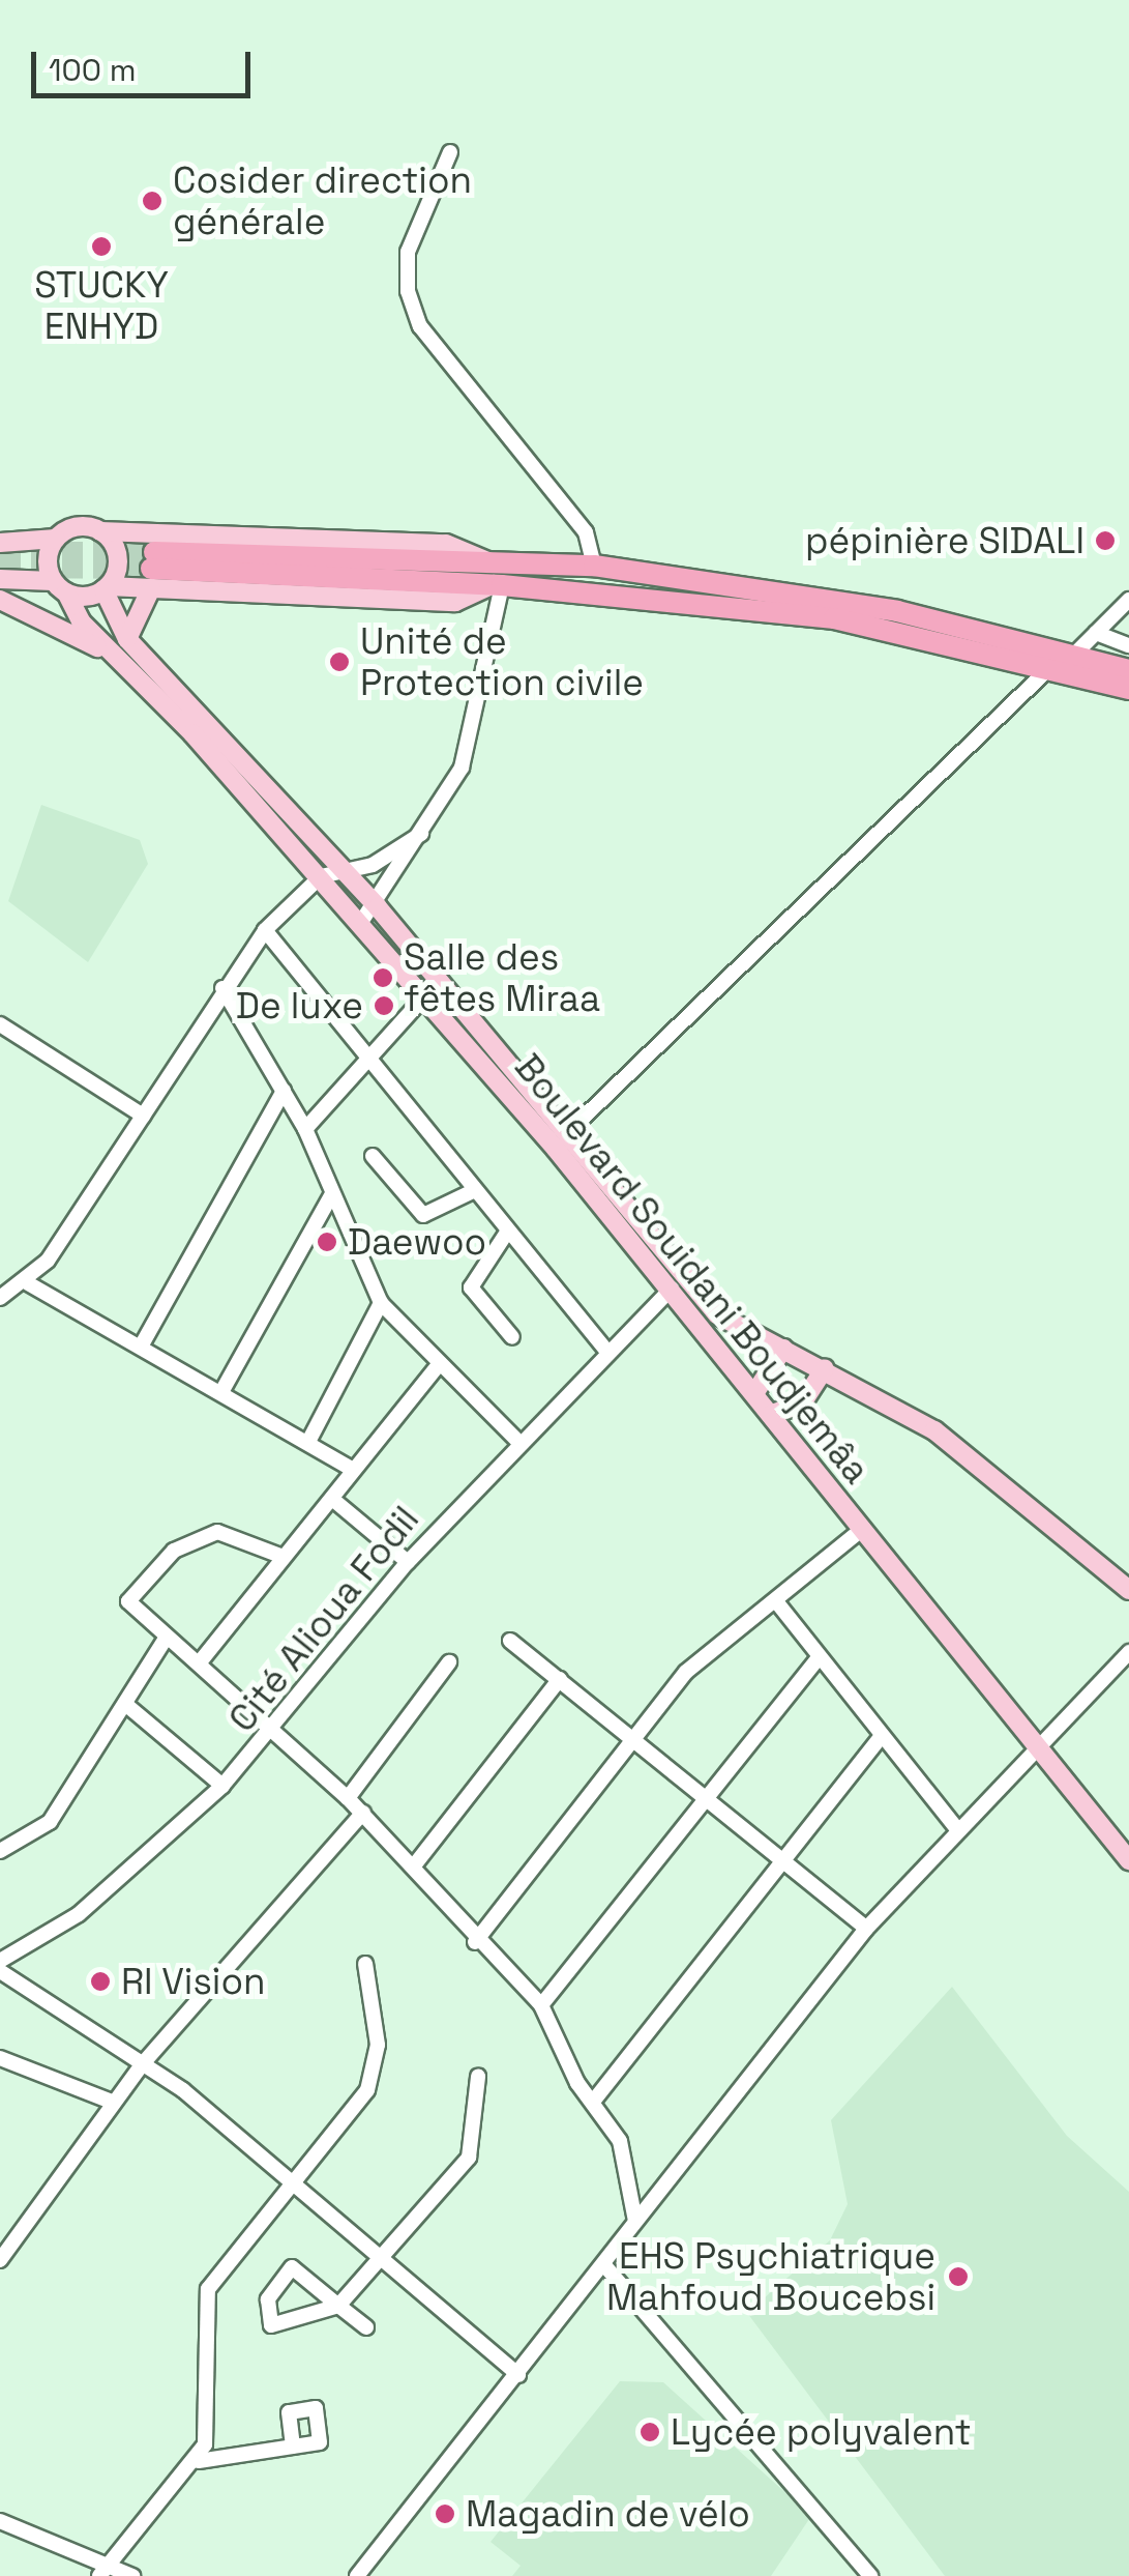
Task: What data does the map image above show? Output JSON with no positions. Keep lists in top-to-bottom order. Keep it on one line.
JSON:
{"streets":{"main road":["Boulevard Souidani Boudjemâa"],"street":["Cité Alioua Fodil"]},"crossings":[["Boulevard Souidani Boudjemâa","Cité Alioua Fodil"]],"places":["Cosider direction générale","STUCKY ENHYD","pépinière SIDALI","Unité de Protection civile","Salle des fêtes Miraa","De luxe","Daewoo","RI Vision","EHS Psychiatrique Mahfoud Boucebsi","Lycée polyvalent","Magadin de vélo"],"scale_bar":"100 m"}
